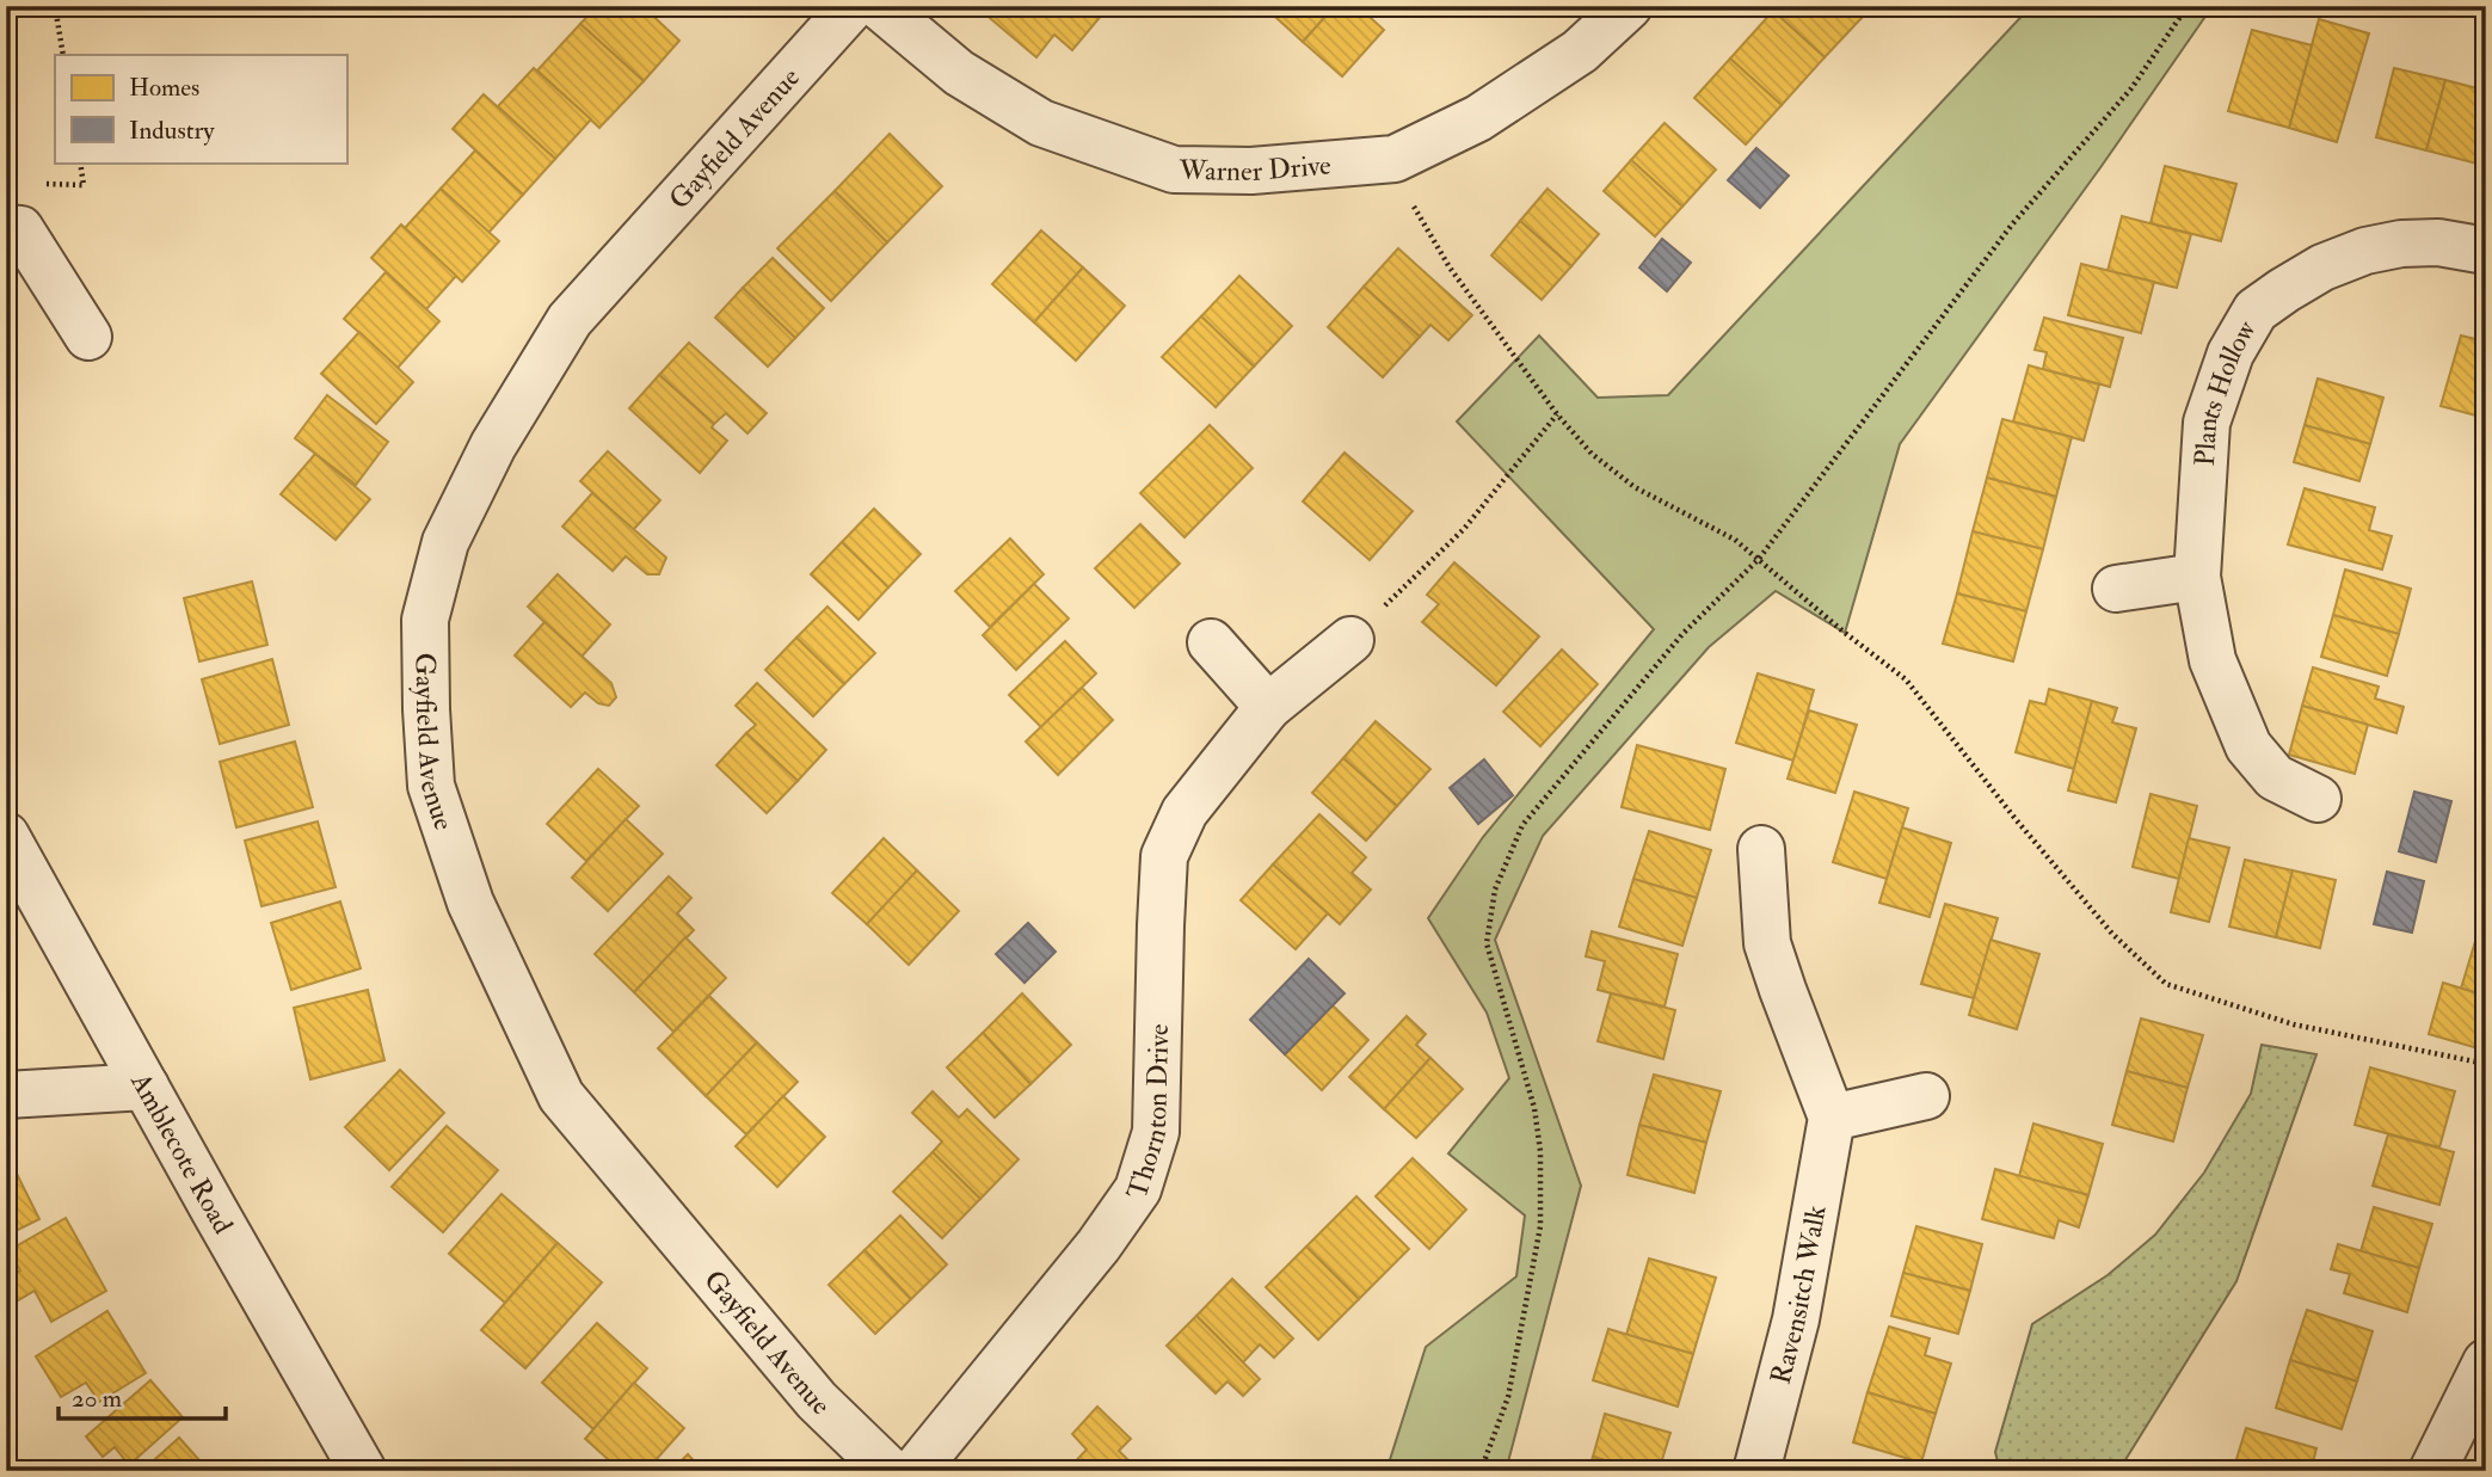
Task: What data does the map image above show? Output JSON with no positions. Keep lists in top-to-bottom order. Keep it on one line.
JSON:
{"streets":{"street":["Gayfield Avenue","Warner Drive","Plants Hollow","Thornton Drive","Amblecote Road","Ravensitch Walk"]},"legend":["Homes","Industry"],"scale_bar":"20 m"}
